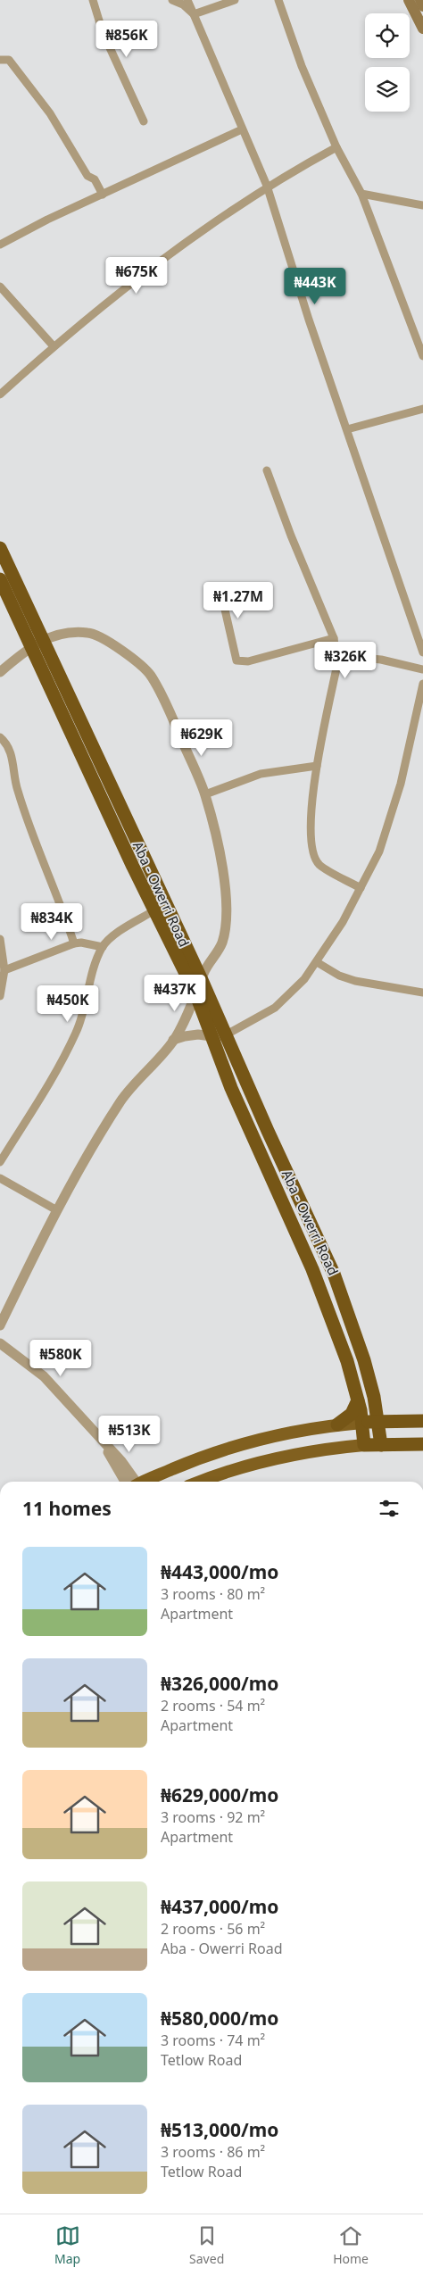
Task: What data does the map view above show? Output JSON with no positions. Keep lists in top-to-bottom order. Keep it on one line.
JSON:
{"streets":{"highway":["Aba - Owerri Road"]},"page":{"price":["₦856K","₦675K","₦443K","₦1.27M","₦326K","₦629K","₦834K","₦437K","₦450K","₦580K","₦513K"],"heading":"11 homes","list":[{"name":"₦443,000/mo","note":"3 rooms · 80 m² · Apartment"},{"name":"₦326,000/mo","note":"2 rooms · 54 m² · Apartment"},{"name":"₦629,000/mo","note":"3 rooms · 92 m² · Apartment"},{"name":"₦437,000/mo","note":"2 rooms · 56 m² · Aba - Owerri Road"},{"name":"₦580,000/mo","note":"3 rooms · 74 m² · Tetlow Road"},{"name":"₦513,000/mo","note":"3 rooms · 86 m² · Tetlow Road"}],"tabs":["Map","Saved","Home"]}}
